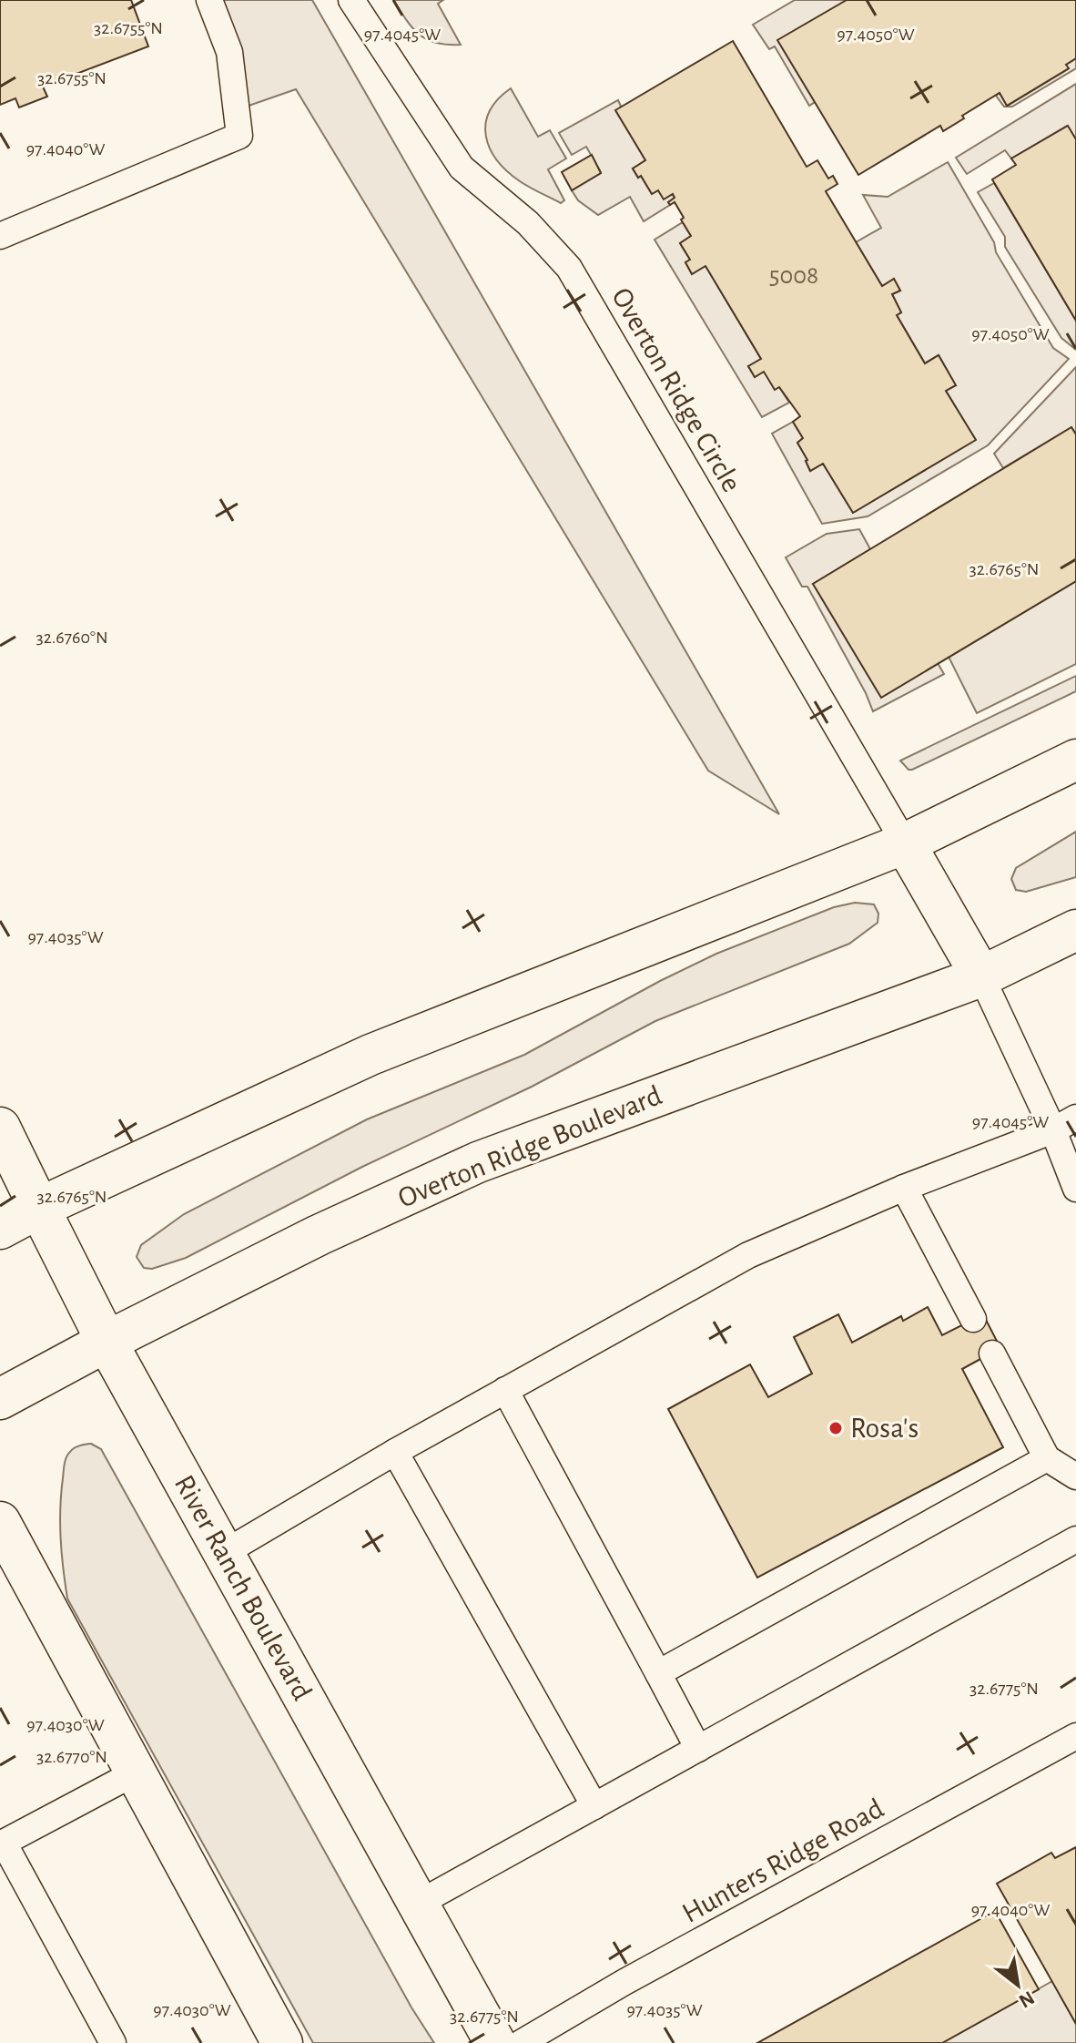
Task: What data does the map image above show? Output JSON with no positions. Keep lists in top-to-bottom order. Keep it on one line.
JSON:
{"streets":{"street":["Overton Ridge Boulevard","River Ranch Boulevard"],"lane":["Overton Ridge Circle","Hunters Ridge Road"]},"crossings":[["Overton Ridge Boulevard","River Ranch Boulevard"]],"places":["Rosa's"],"house_numbers":["5008"],"north":"bottom right","coordinates":["32.6755°N","97.4045°W","97.4050°W","97.4040°W","32.6765°N","32.6760°N","97.4035°W","32.6775°N","97.4030°W","32.6770°N"]}
